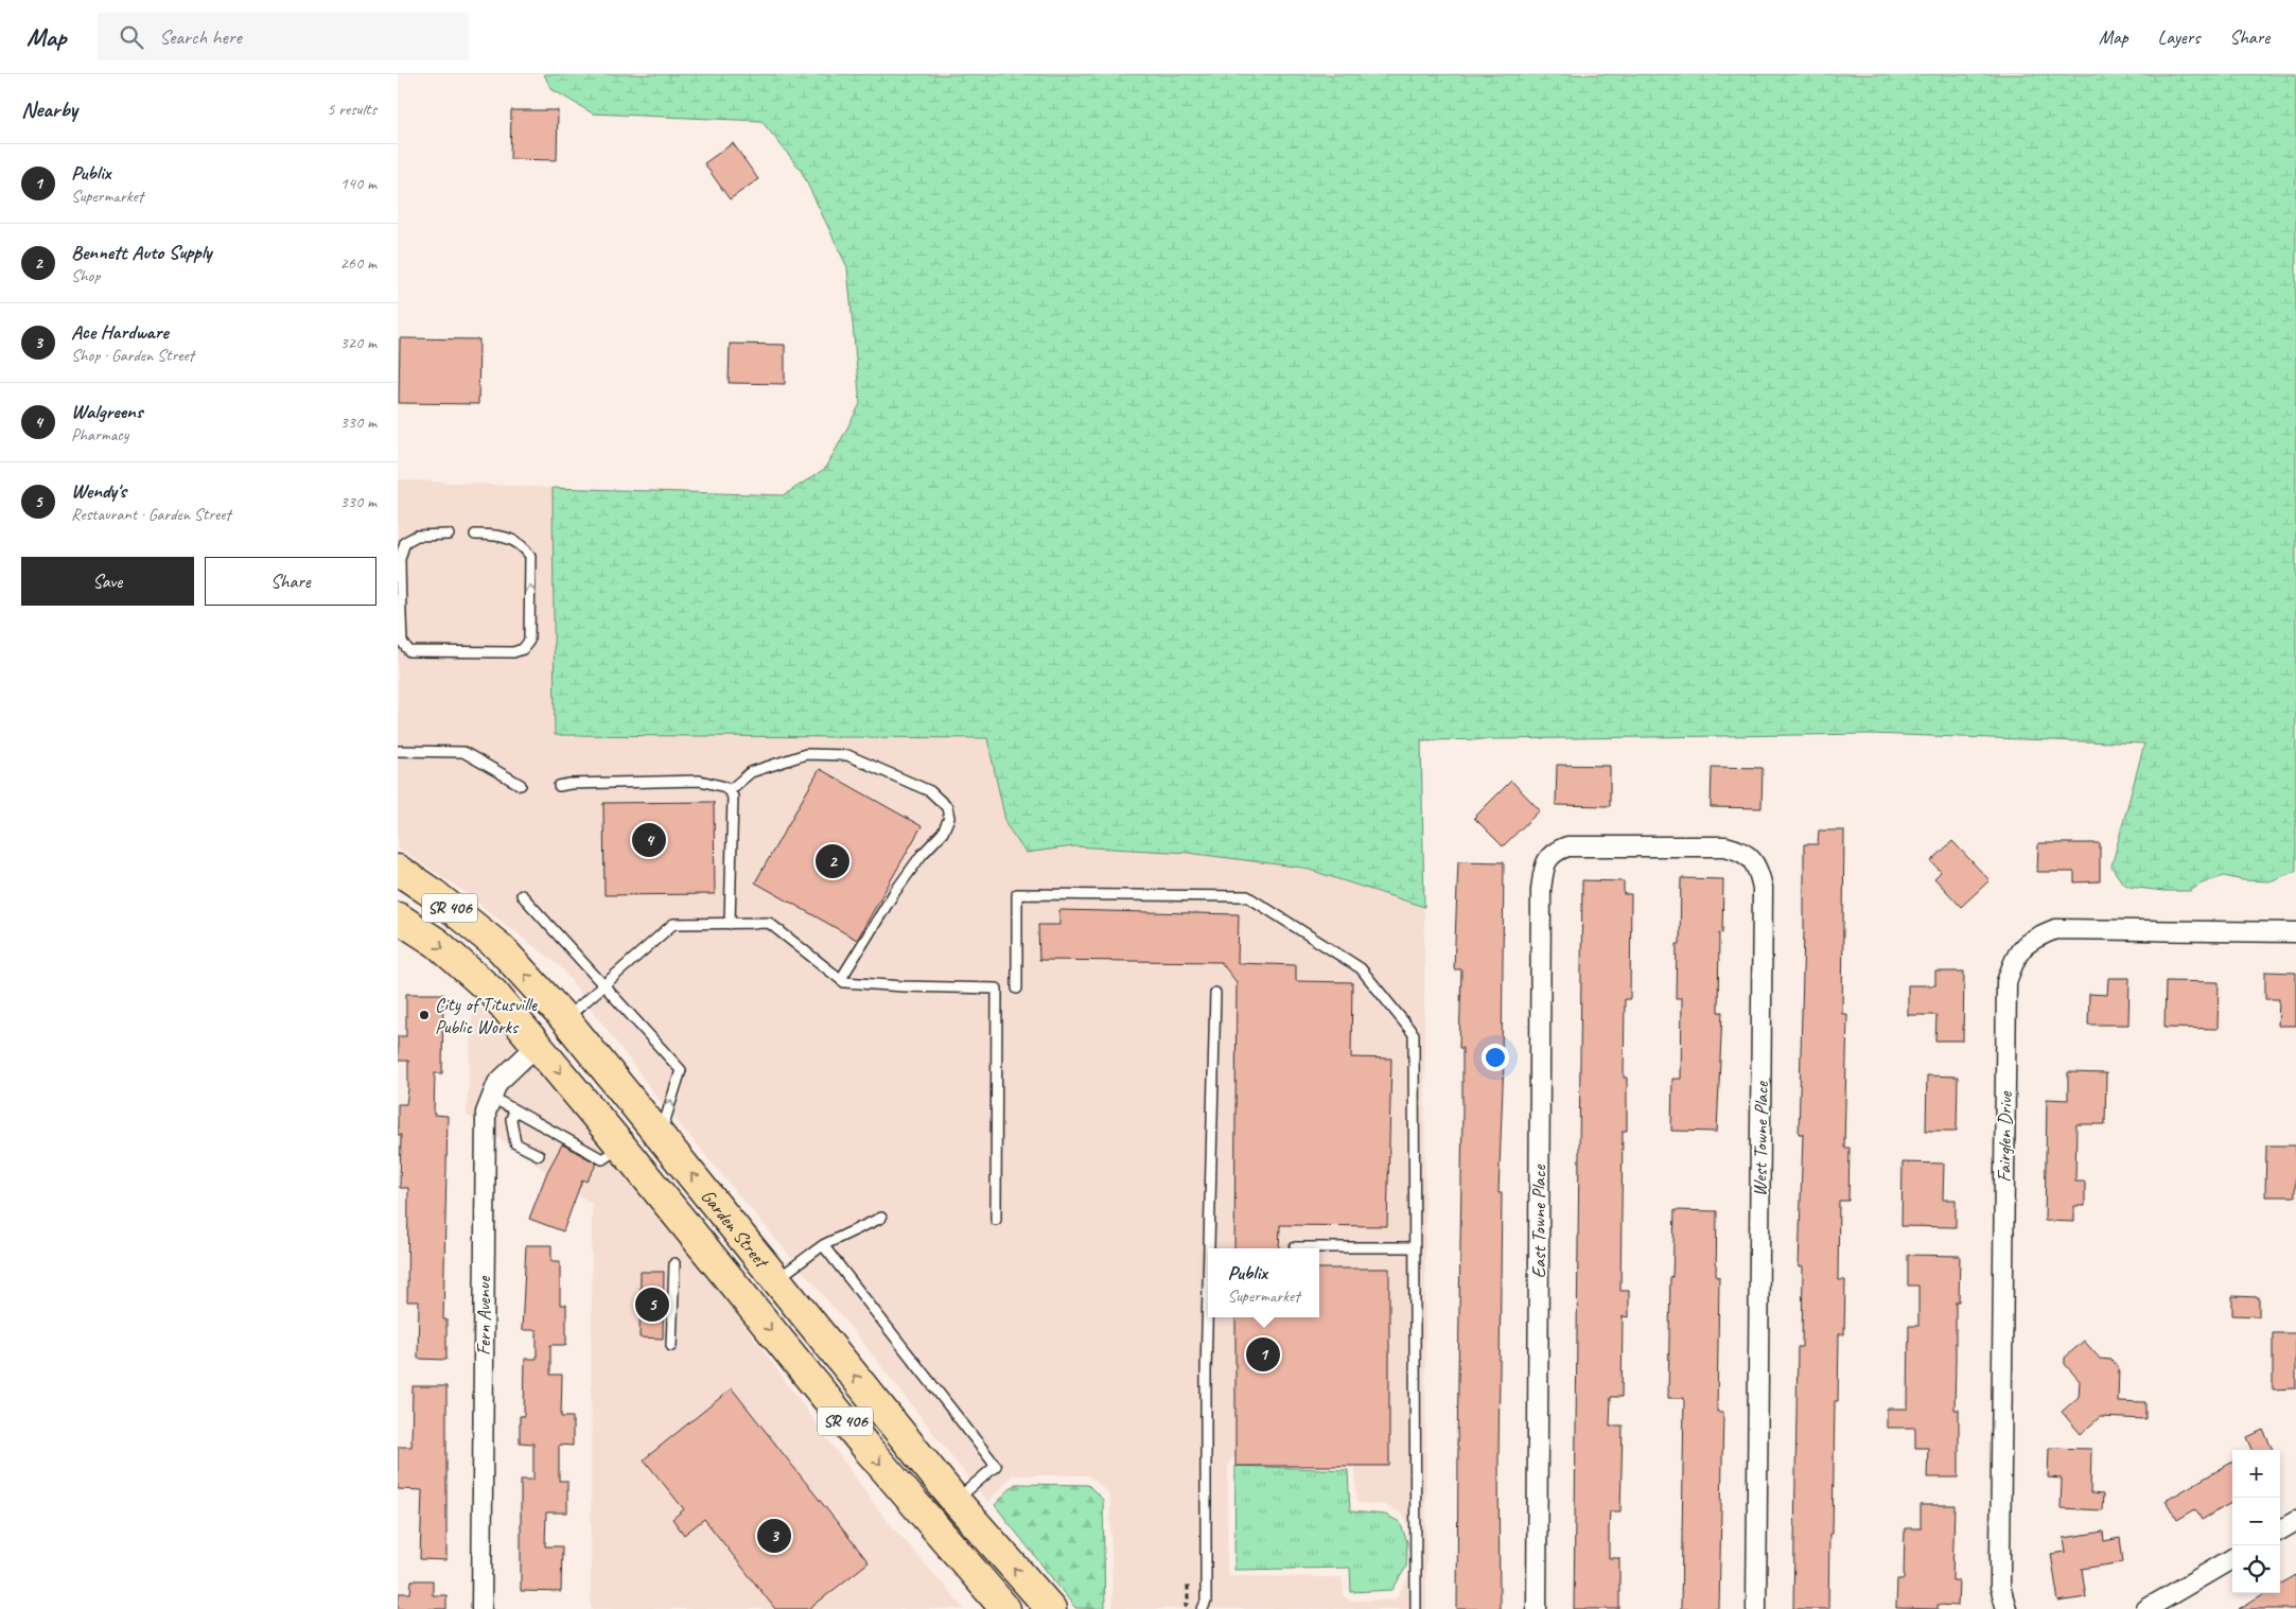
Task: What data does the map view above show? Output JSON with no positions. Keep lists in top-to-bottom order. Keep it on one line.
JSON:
{"streets":{"main road":["SR 406","Garden Street"],"street":["Fairglen Drive","West Towne Place","East Towne Place","Fern Avenue"]},"crossings":[["West Towne Place","East Towne Place"],["Garden Street","Fern Avenue"]],"places":["City of Titusville Public Works"],"page":{"header":"Map","search":"Search here","nav":["Map","Layers","Share"],"heading":["Nearby","5 results"],"list":[{"mark":"1","name":"Publix","note":"Supermarket","value":"140 m"},{"mark":"2","name":"Bennett Auto Supply","note":"Shop","value":"260 m"},{"mark":"3","name":"Ace Hardware","note":"Shop · Garden Street","value":"320 m"},{"mark":"4","name":"Walgreens","note":"Pharmacy","value":"330 m"},{"mark":"5","name":"Wendy's","note":"Restaurant · Garden Street","value":"330 m"}],"buttons":["Save","Share"],"pins":["4","2","5","1","3"],"popup":["Publix","Supermarket"],"map_buttons":["+","−"]}}
